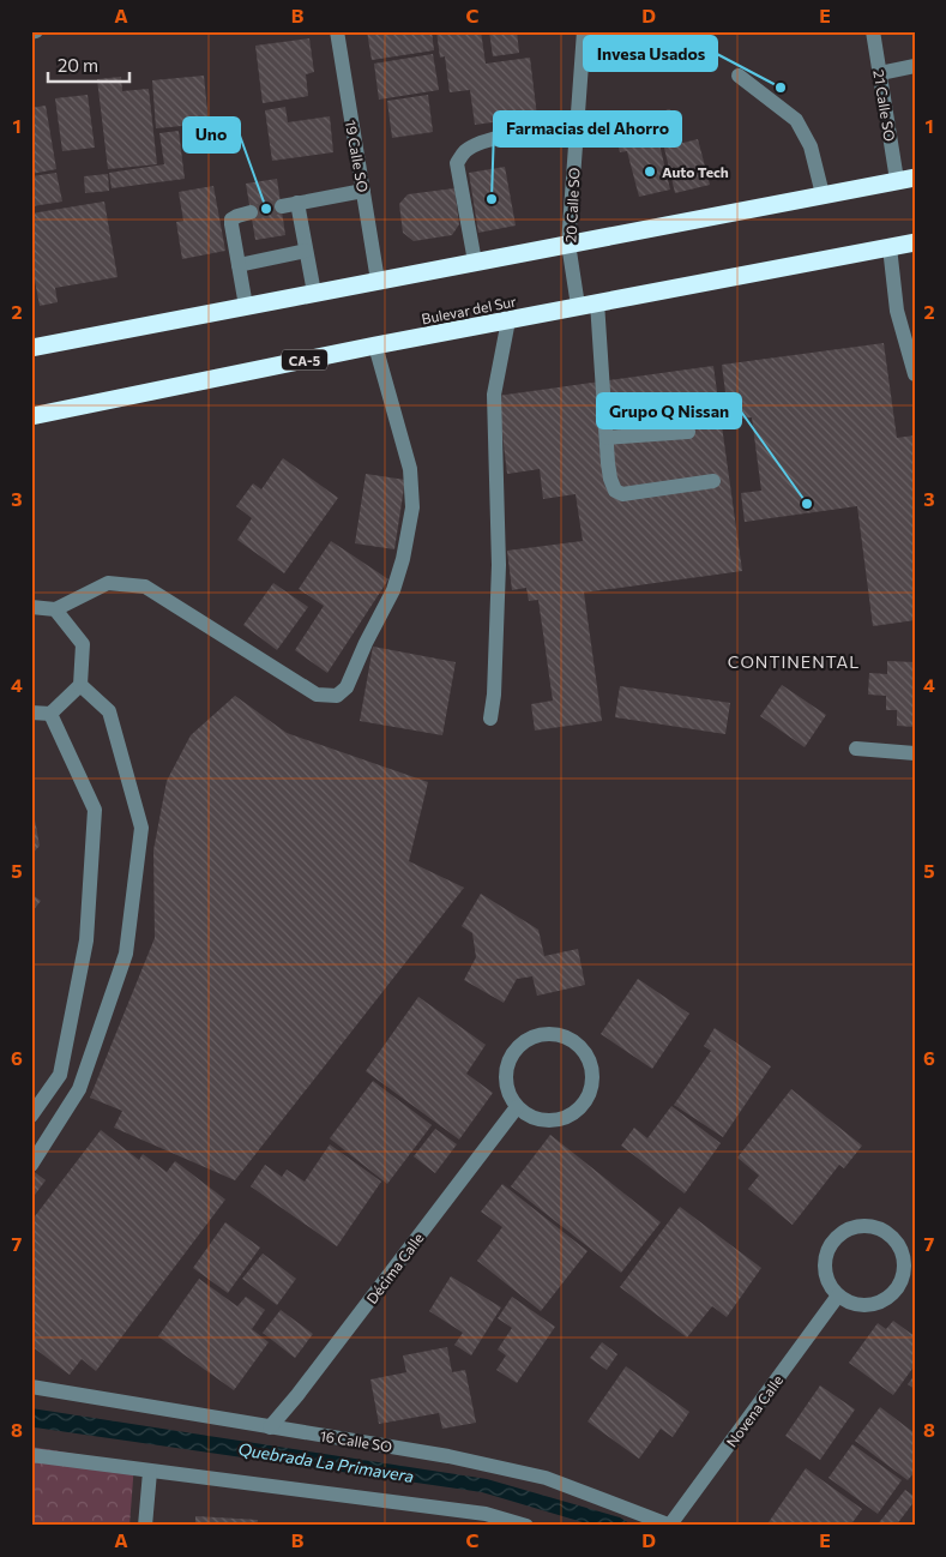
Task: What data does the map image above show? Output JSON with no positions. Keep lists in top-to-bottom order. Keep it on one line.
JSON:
{"streets":{"highway":["Bulevar del Sur","CA-5"],"street":["21 Calle SO","19 Calle SO","20 Calle SO","Décima Calle","Novena Calle","16 Calle SO"]},"crossings":[["20 Calle SO","Bulevar del Sur"],["Décima Calle","16 Calle SO"],["Novena Calle","16 Calle SO"]],"districts":["CONTINENTAL"],"water":["Quebrada La Primavera"],"places":["Invesa Usados","Auto Tech","Farmacias del Ahorro","Uno","Grupo Q Nissan"],"scale_bar":"20 m","grid":{"columns":["A","B","C","D","E"],"rows":["1","2","3","4","5","6","7","8"]}}
